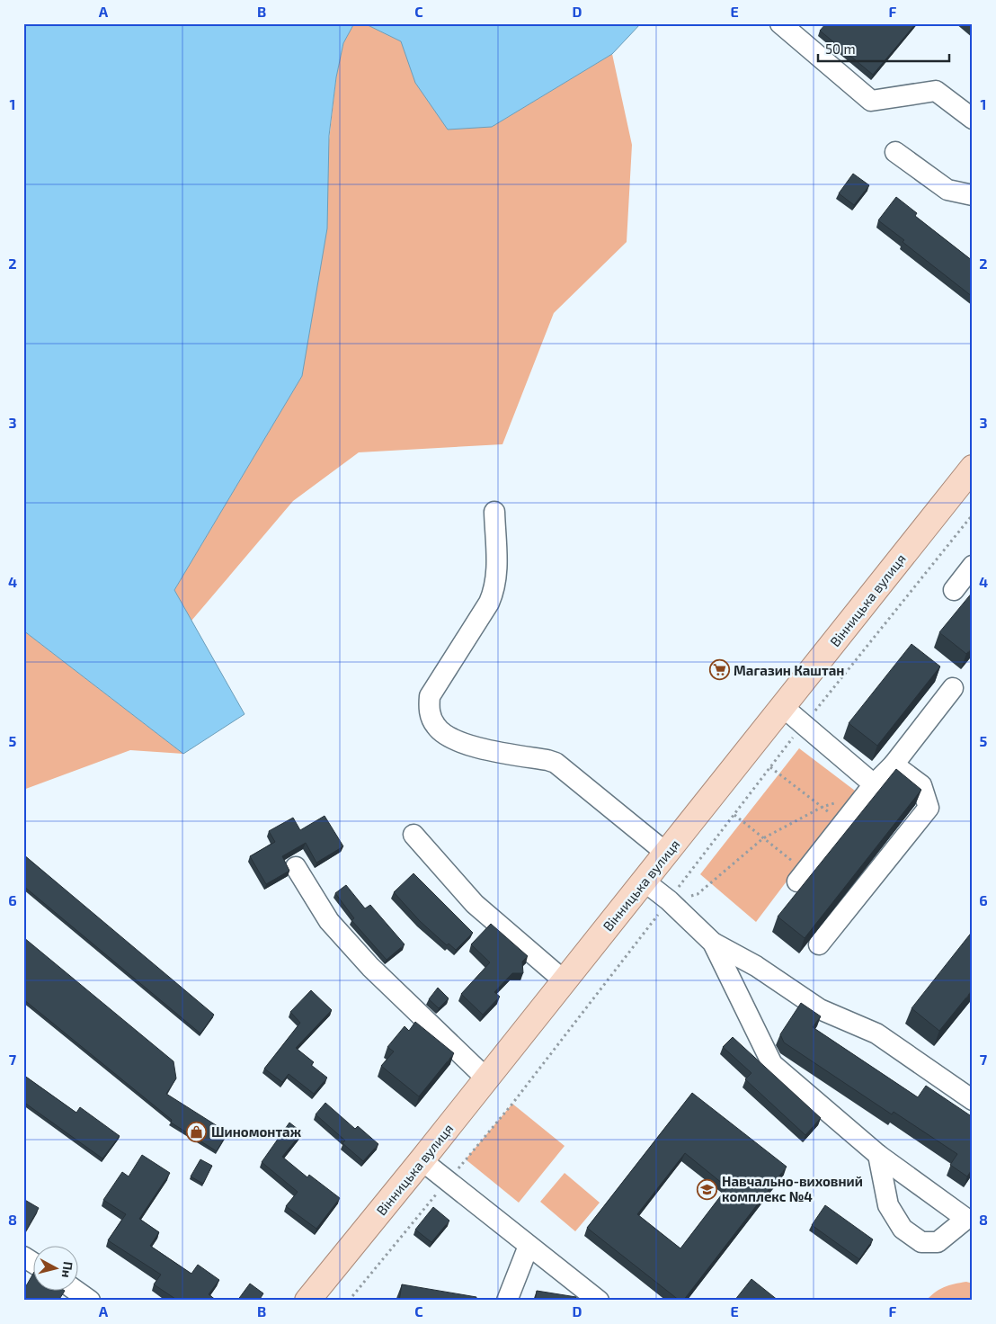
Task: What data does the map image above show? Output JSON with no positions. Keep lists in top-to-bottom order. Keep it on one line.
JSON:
{"streets":{"main road":["Вінницька вулиця"]},"places":{"supermarket":["Магазин Каштан"],"shop":["Шиномонтаж"],"school or university":["Навчально-виховний комплекс №4"]},"scale_bar":"50 m","north":"right","grid":{"columns":["A","B","C","D","E","F"],"rows":["1","2","3","4","5","6","7","8"]}}
